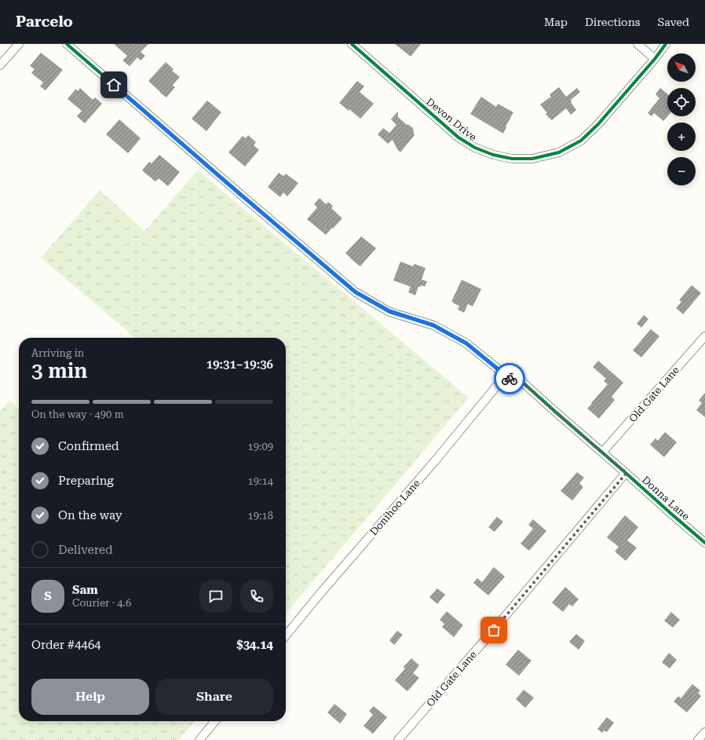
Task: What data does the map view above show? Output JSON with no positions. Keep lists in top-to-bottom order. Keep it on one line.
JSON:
{"streets":{"street":["Devon Drive","Old Gate Lane","Donna Lane","Donihoo Lane"]},"crossings":[["Old Gate Lane","Donna Lane"],["Donna Lane","Donihoo Lane"]],"north":"top left","page":{"header":"Parcelo","nav":["Map","Directions","Saved"],"map_buttons":["+","−"],"heading":["3 min","Arriving in","19:31–19:36"],"panel":["Sam","Courier · 4.6","Order #4464","$34.14"],"bar":"On the way · 490 m","list":[["Confirmed","19:09"],["Preparing","19:14"],["On the way","19:18"],"Delivered"],"round":"S","buttons":["Help","Share"]}}
